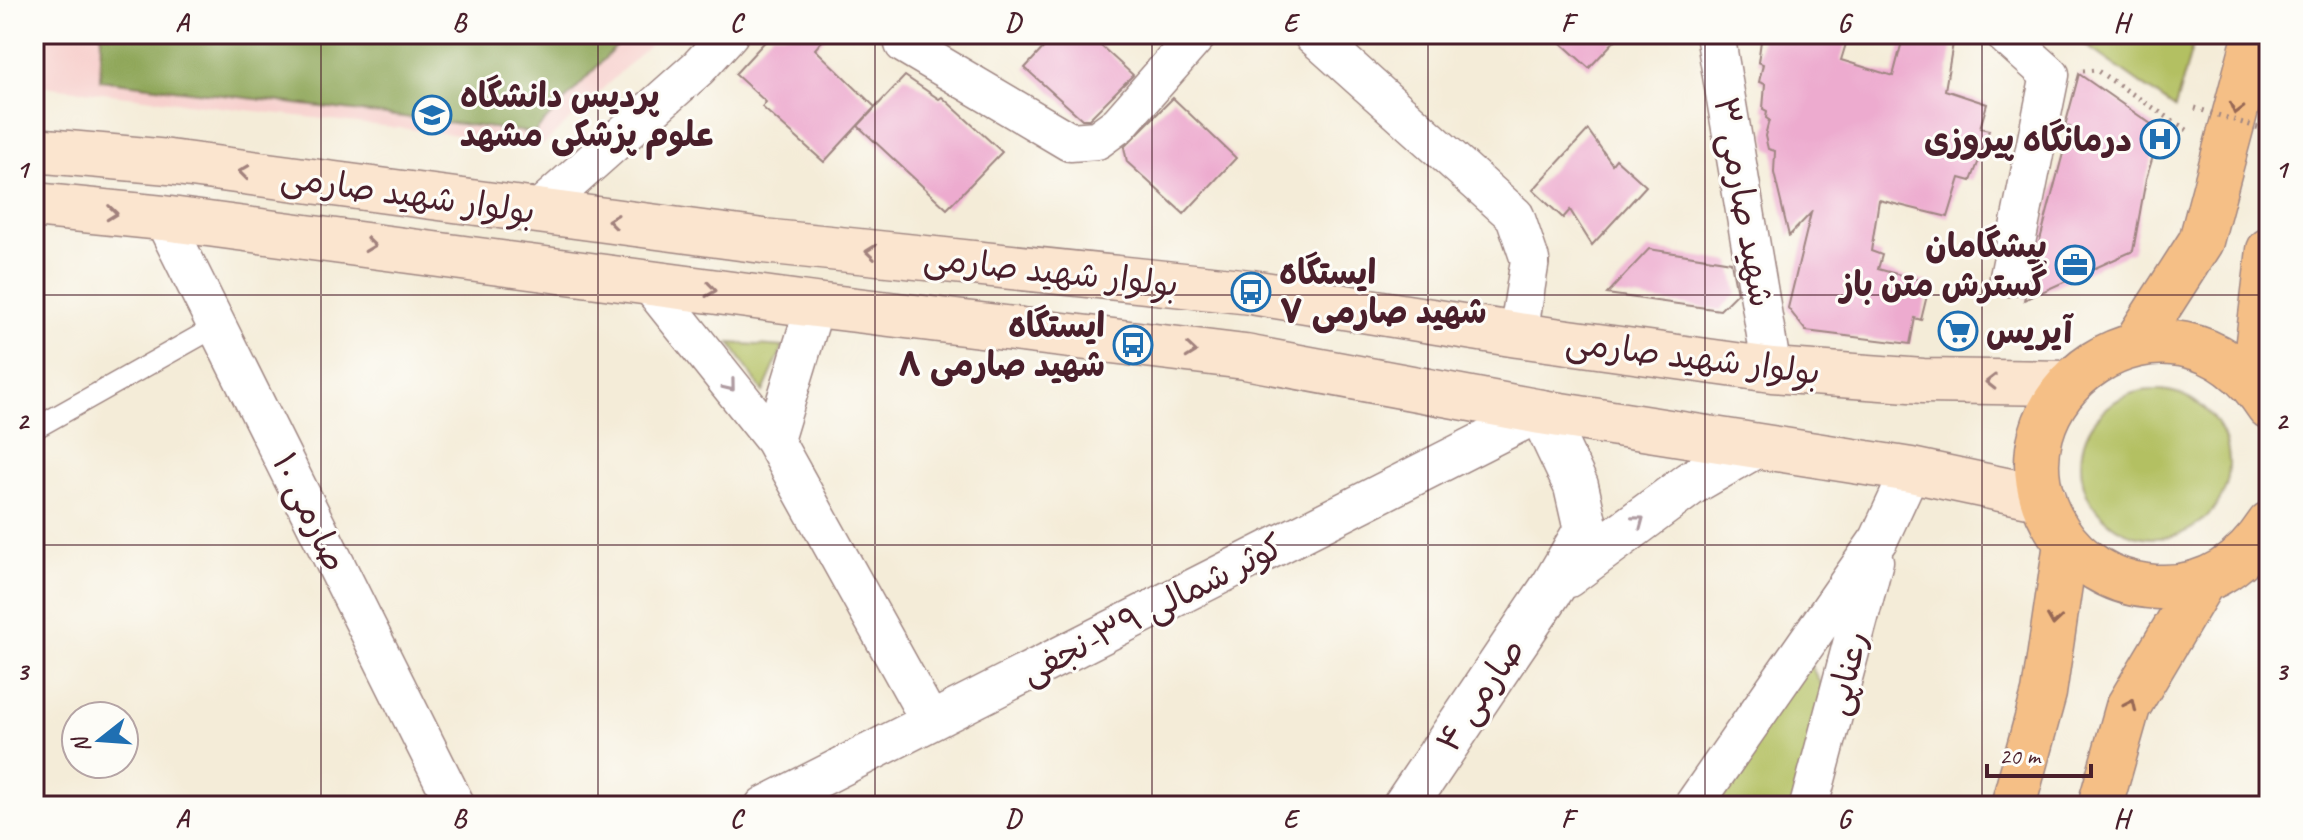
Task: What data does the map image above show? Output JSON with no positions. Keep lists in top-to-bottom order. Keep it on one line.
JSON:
{"streets":{"main road":["بولوار شهید صارمی"],"street":["شهید صارمی ۳","صارمی ۱۰","کوثر شمالی ۳۹-نجفی","رعناپی","صارمی ۴"]},"crossings":[["بولوار شهید صارمی","شهید صارمی ۳"],["بولوار شهید صارمی","صارمی ۱۰"],["بولوار شهید صارمی","کوثر شمالی ۳۹-نجفی"],["بولوار شهید صارمی","صارمی ۴"],["کوثر شمالی ۳۹-نجفی","صارمی ۴"]],"places":{"school or university":["پردیس دانشگاه علوم پزشکی مشهد"],"hospital":["درمانگاه پیروزی"],"office":["پیشگامان گسترش متن باز"],"bus stop":["ایستگاه شهید صارمی ۷","ایستگاه شهید صارمی ۸"],"supermarket":["آیریس"]},"scale_bar":"20 m","north":"left","grid":{"columns":["A","B","C","D","E","F","G","H"],"rows":["1","2","3"]}}
